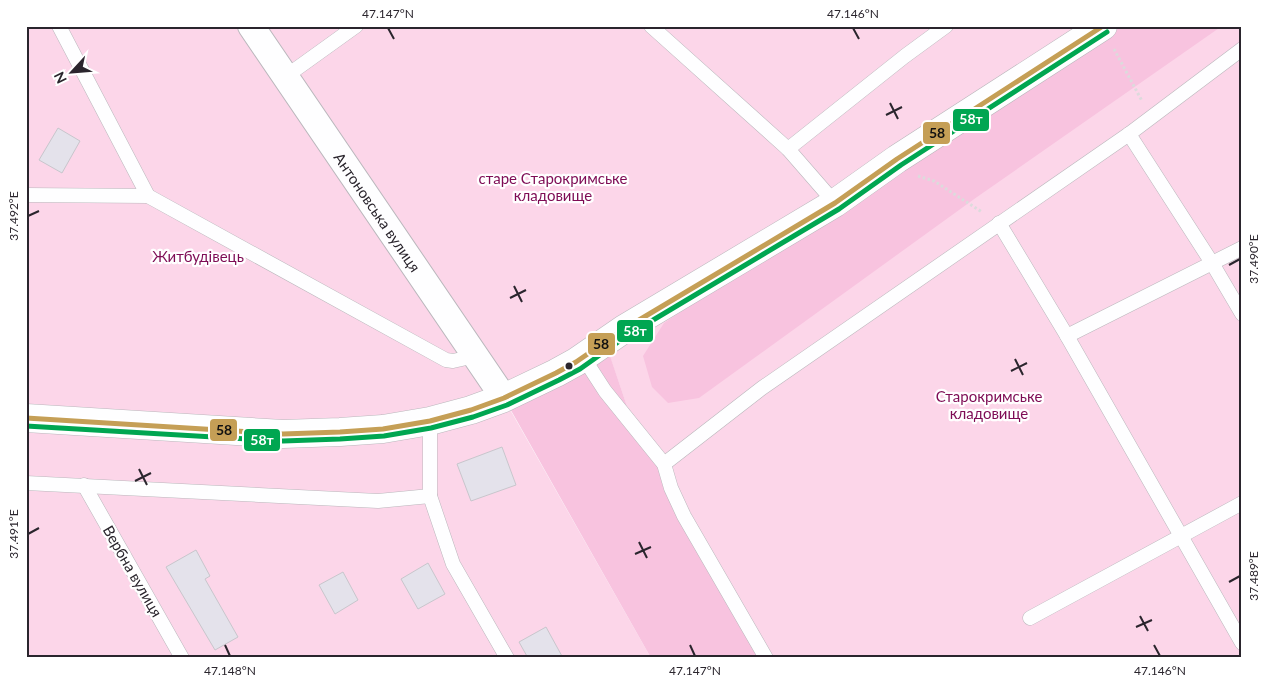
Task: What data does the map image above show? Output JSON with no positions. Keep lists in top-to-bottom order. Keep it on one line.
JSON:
{"streets":{"street":["Антоновська вулиця"],"lane":["Вербна вулиця"]},"parks":["старе Старокримське кладовище","Житбудівець","Старокримське кладовище"],"lines":["transit line 58","transit line 58т"],"north":"bottom left","coordinates":["47.147°N","47.146°N","37.492°E","37.490°E","37.491°E","37.489°E","47.148°N"]}
